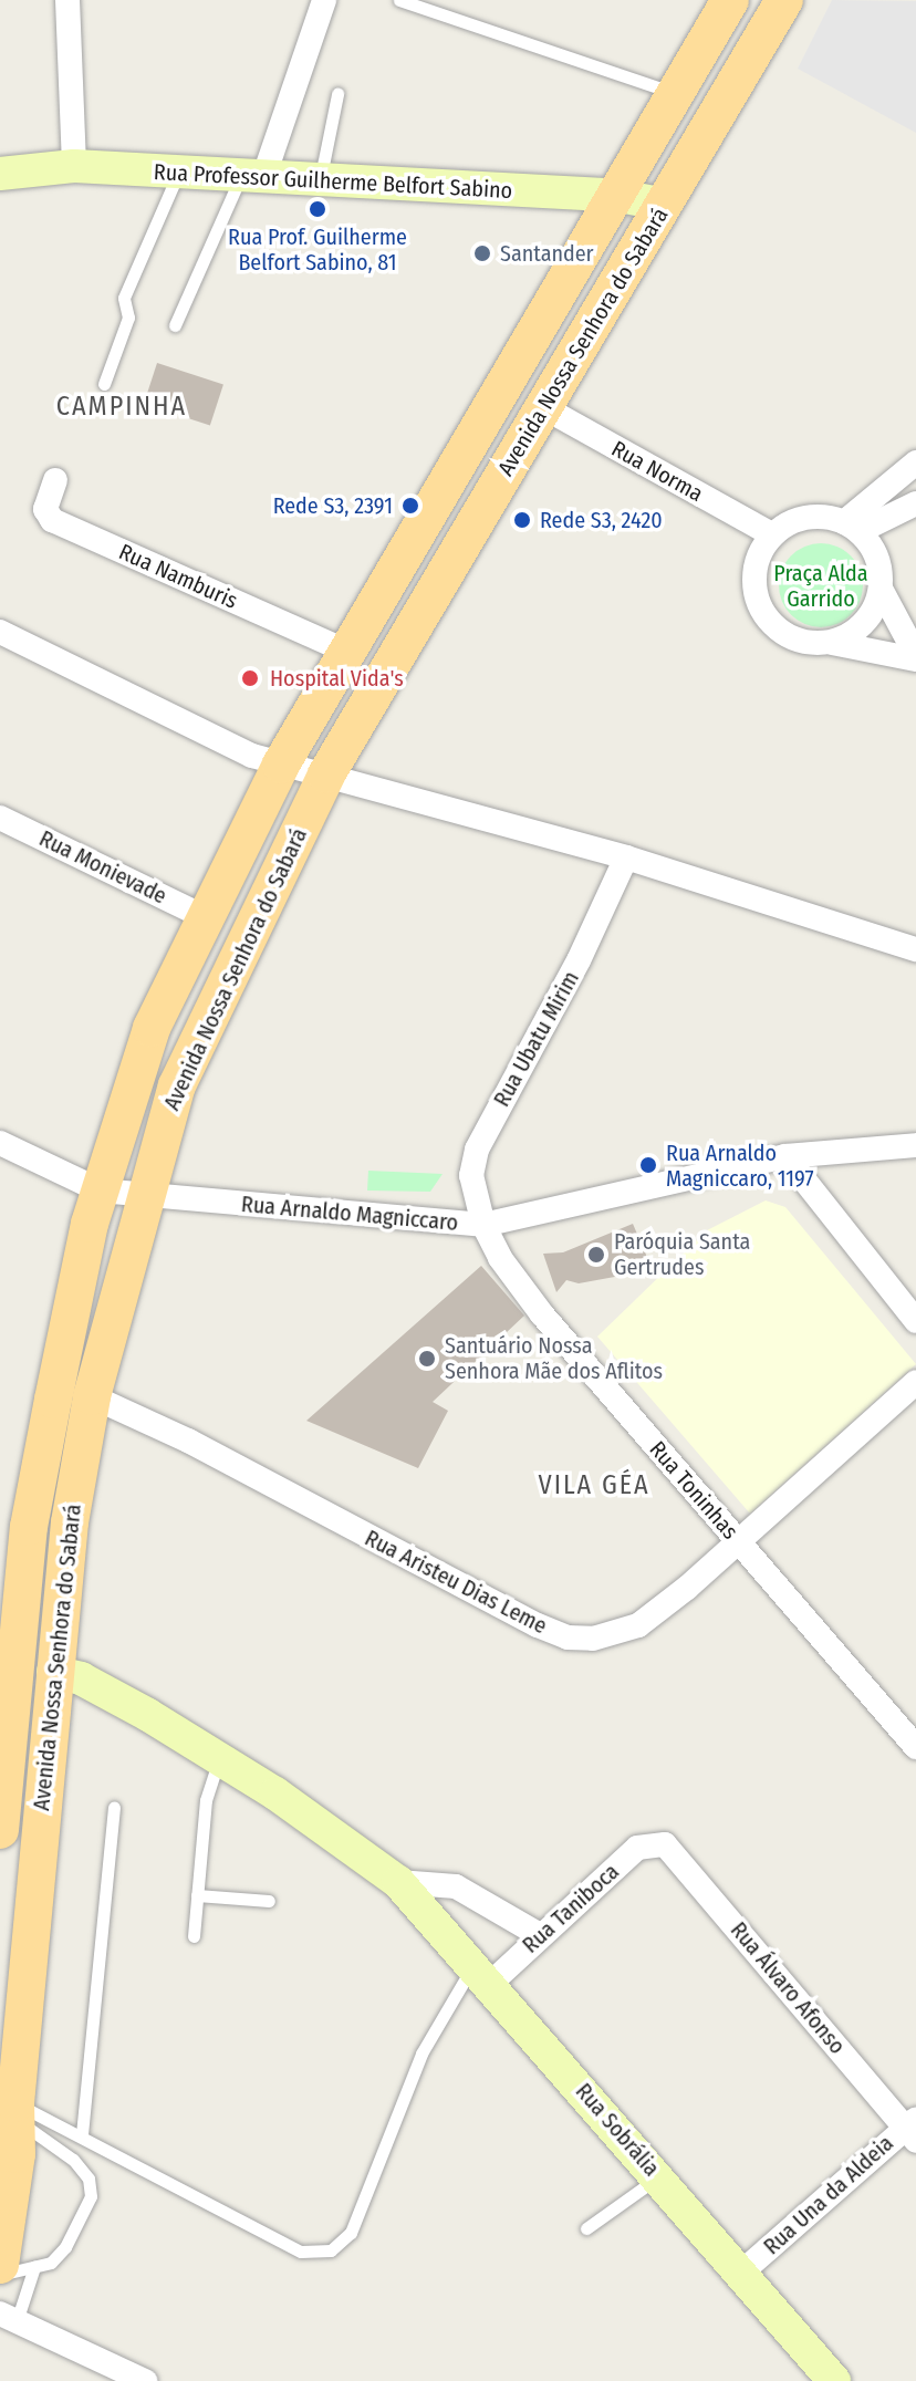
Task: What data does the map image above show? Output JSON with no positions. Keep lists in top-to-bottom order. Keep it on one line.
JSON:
{"streets":{"main road":["Avenida Nossa Senhora do Sabará"],"street":["Rua Professor Guilherme Belfort Sabino","Rua Norma","Rua Namburis","Rua Monievade","Rua Ubatu Mirim","Rua Arnaldo Magniccaro","Rua Toninhas","Rua Aristeu Dias Leme","Rua Taniboca","Rua Álvaro Afonso","Rua Sobrália","Rua Una da Aldeia"]},"crossings":[["Rua Professor Guilherme Belfort Sabino","Avenida Nossa Senhora do Sabará"],["Avenida Nossa Senhora do Sabará","Rua Norma"],["Avenida Nossa Senhora do Sabará","Rua Namburis"],["Avenida Nossa Senhora do Sabará","Rua Monievade"],["Avenida Nossa Senhora do Sabará","Rua Arnaldo Magniccaro"],["Avenida Nossa Senhora do Sabará","Rua Aristeu Dias Leme"],["Avenida Nossa Senhora do Sabará","Rua Sobrália"],["Rua Ubatu Mirim","Rua Arnaldo Magniccaro"],["Rua Ubatu Mirim","Rua Toninhas"],["Rua Arnaldo Magniccaro","Rua Toninhas"],["Rua Toninhas","Rua Aristeu Dias Leme"],["Rua Taniboca","Rua Álvaro Afonso"],["Rua Taniboca","Rua Sobrália"],["Rua Álvaro Afonso","Rua Una da Aldeia"],["Rua Sobrália","Rua Una da Aldeia"]],"districts":["CAMPINHA","VILA GÉA"],"parks":["Praça Alda Garrido"],"places":["Rua Prof. Guilherme Belfort Sabino, 81","Santander","Rede S3, 2391","Rede S3, 2420","Hospital Vida's","Rua Arnaldo Magniccaro, 1197","Paróquia Santa Gertrudes","Santuário Nossa Senhora Mãe dos Aflitos"]}
